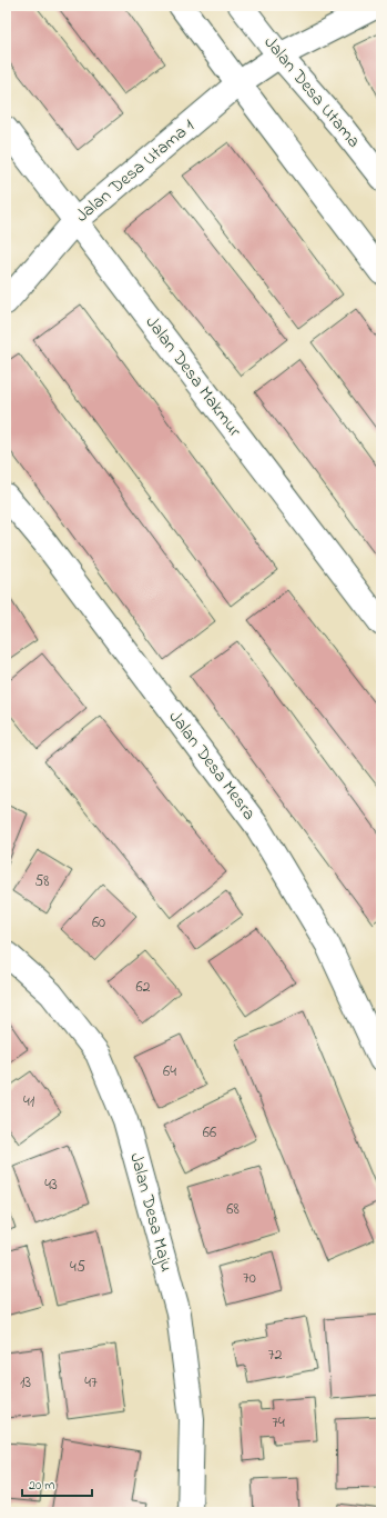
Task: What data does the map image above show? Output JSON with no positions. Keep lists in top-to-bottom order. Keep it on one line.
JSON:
{"streets":{"street":["Jalan Desa Utama","Jalan Desa Utama 1","Jalan Desa Makmur","Jalan Desa Mesra","Jalan Desa Maju"]},"crossings":[["Jalan Desa Utama","Jalan Desa Utama 1"],["Jalan Desa Utama 1","Jalan Desa Makmur"]],"house_numbers":["58","60","62","64","41","66","43","68","45","70","72","13","47","74"],"scale_bar":"20 m"}
